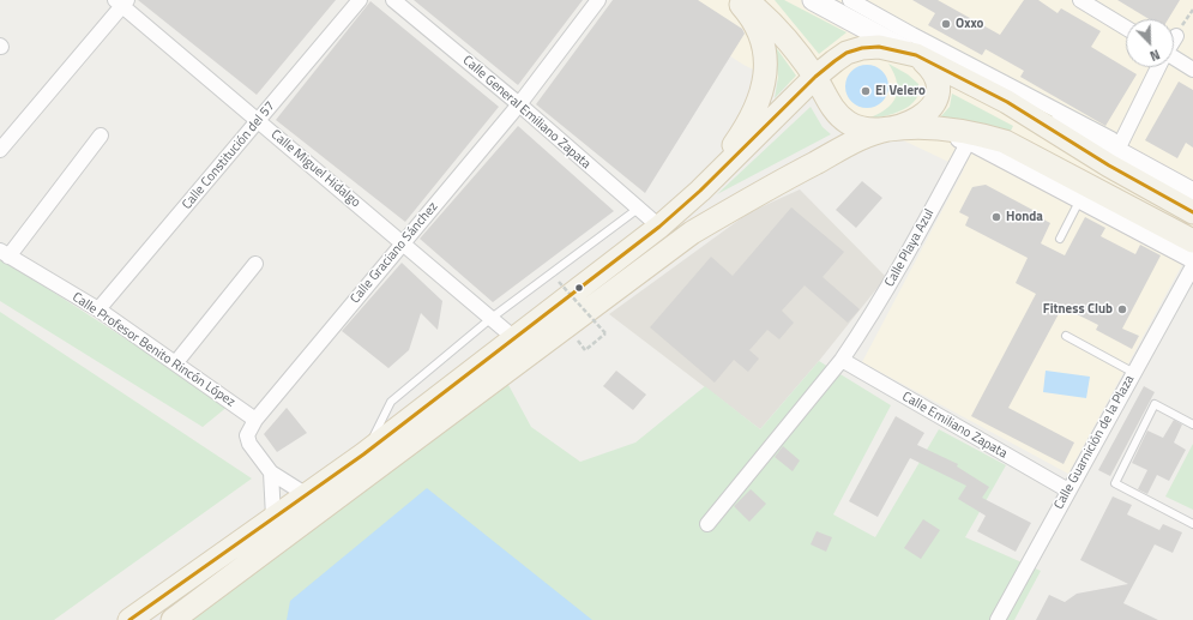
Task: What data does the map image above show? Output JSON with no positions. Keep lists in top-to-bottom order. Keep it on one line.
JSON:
{"streets":{"street":["Calle General Emiliano Zapata","Calle Constitución del 57","Calle Miguel Hidalgo","Calle Playa Azul","Calle Graciano Sánchez","Calle Profesor Benito Rincón López","Calle Emiliano Zapata","Calle Guarnición de la Plaza"]},"crossings":[["Calle General Emiliano Zapata","Calle Graciano Sánchez"],["Calle Constitución del 57","Calle Miguel Hidalgo"],["Calle Constitución del 57","Calle Profesor Benito Rincón López"],["Calle Miguel Hidalgo","Calle Graciano Sánchez"],["Calle Playa Azul","Calle Emiliano Zapata"],["Calle Graciano Sánchez","Calle Profesor Benito Rincón López"],["Calle Emiliano Zapata","Calle Guarnición de la Plaza"]],"places":["Oxxo","El Velero","Honda","Fitness Club"],"north":"bottom right"}
